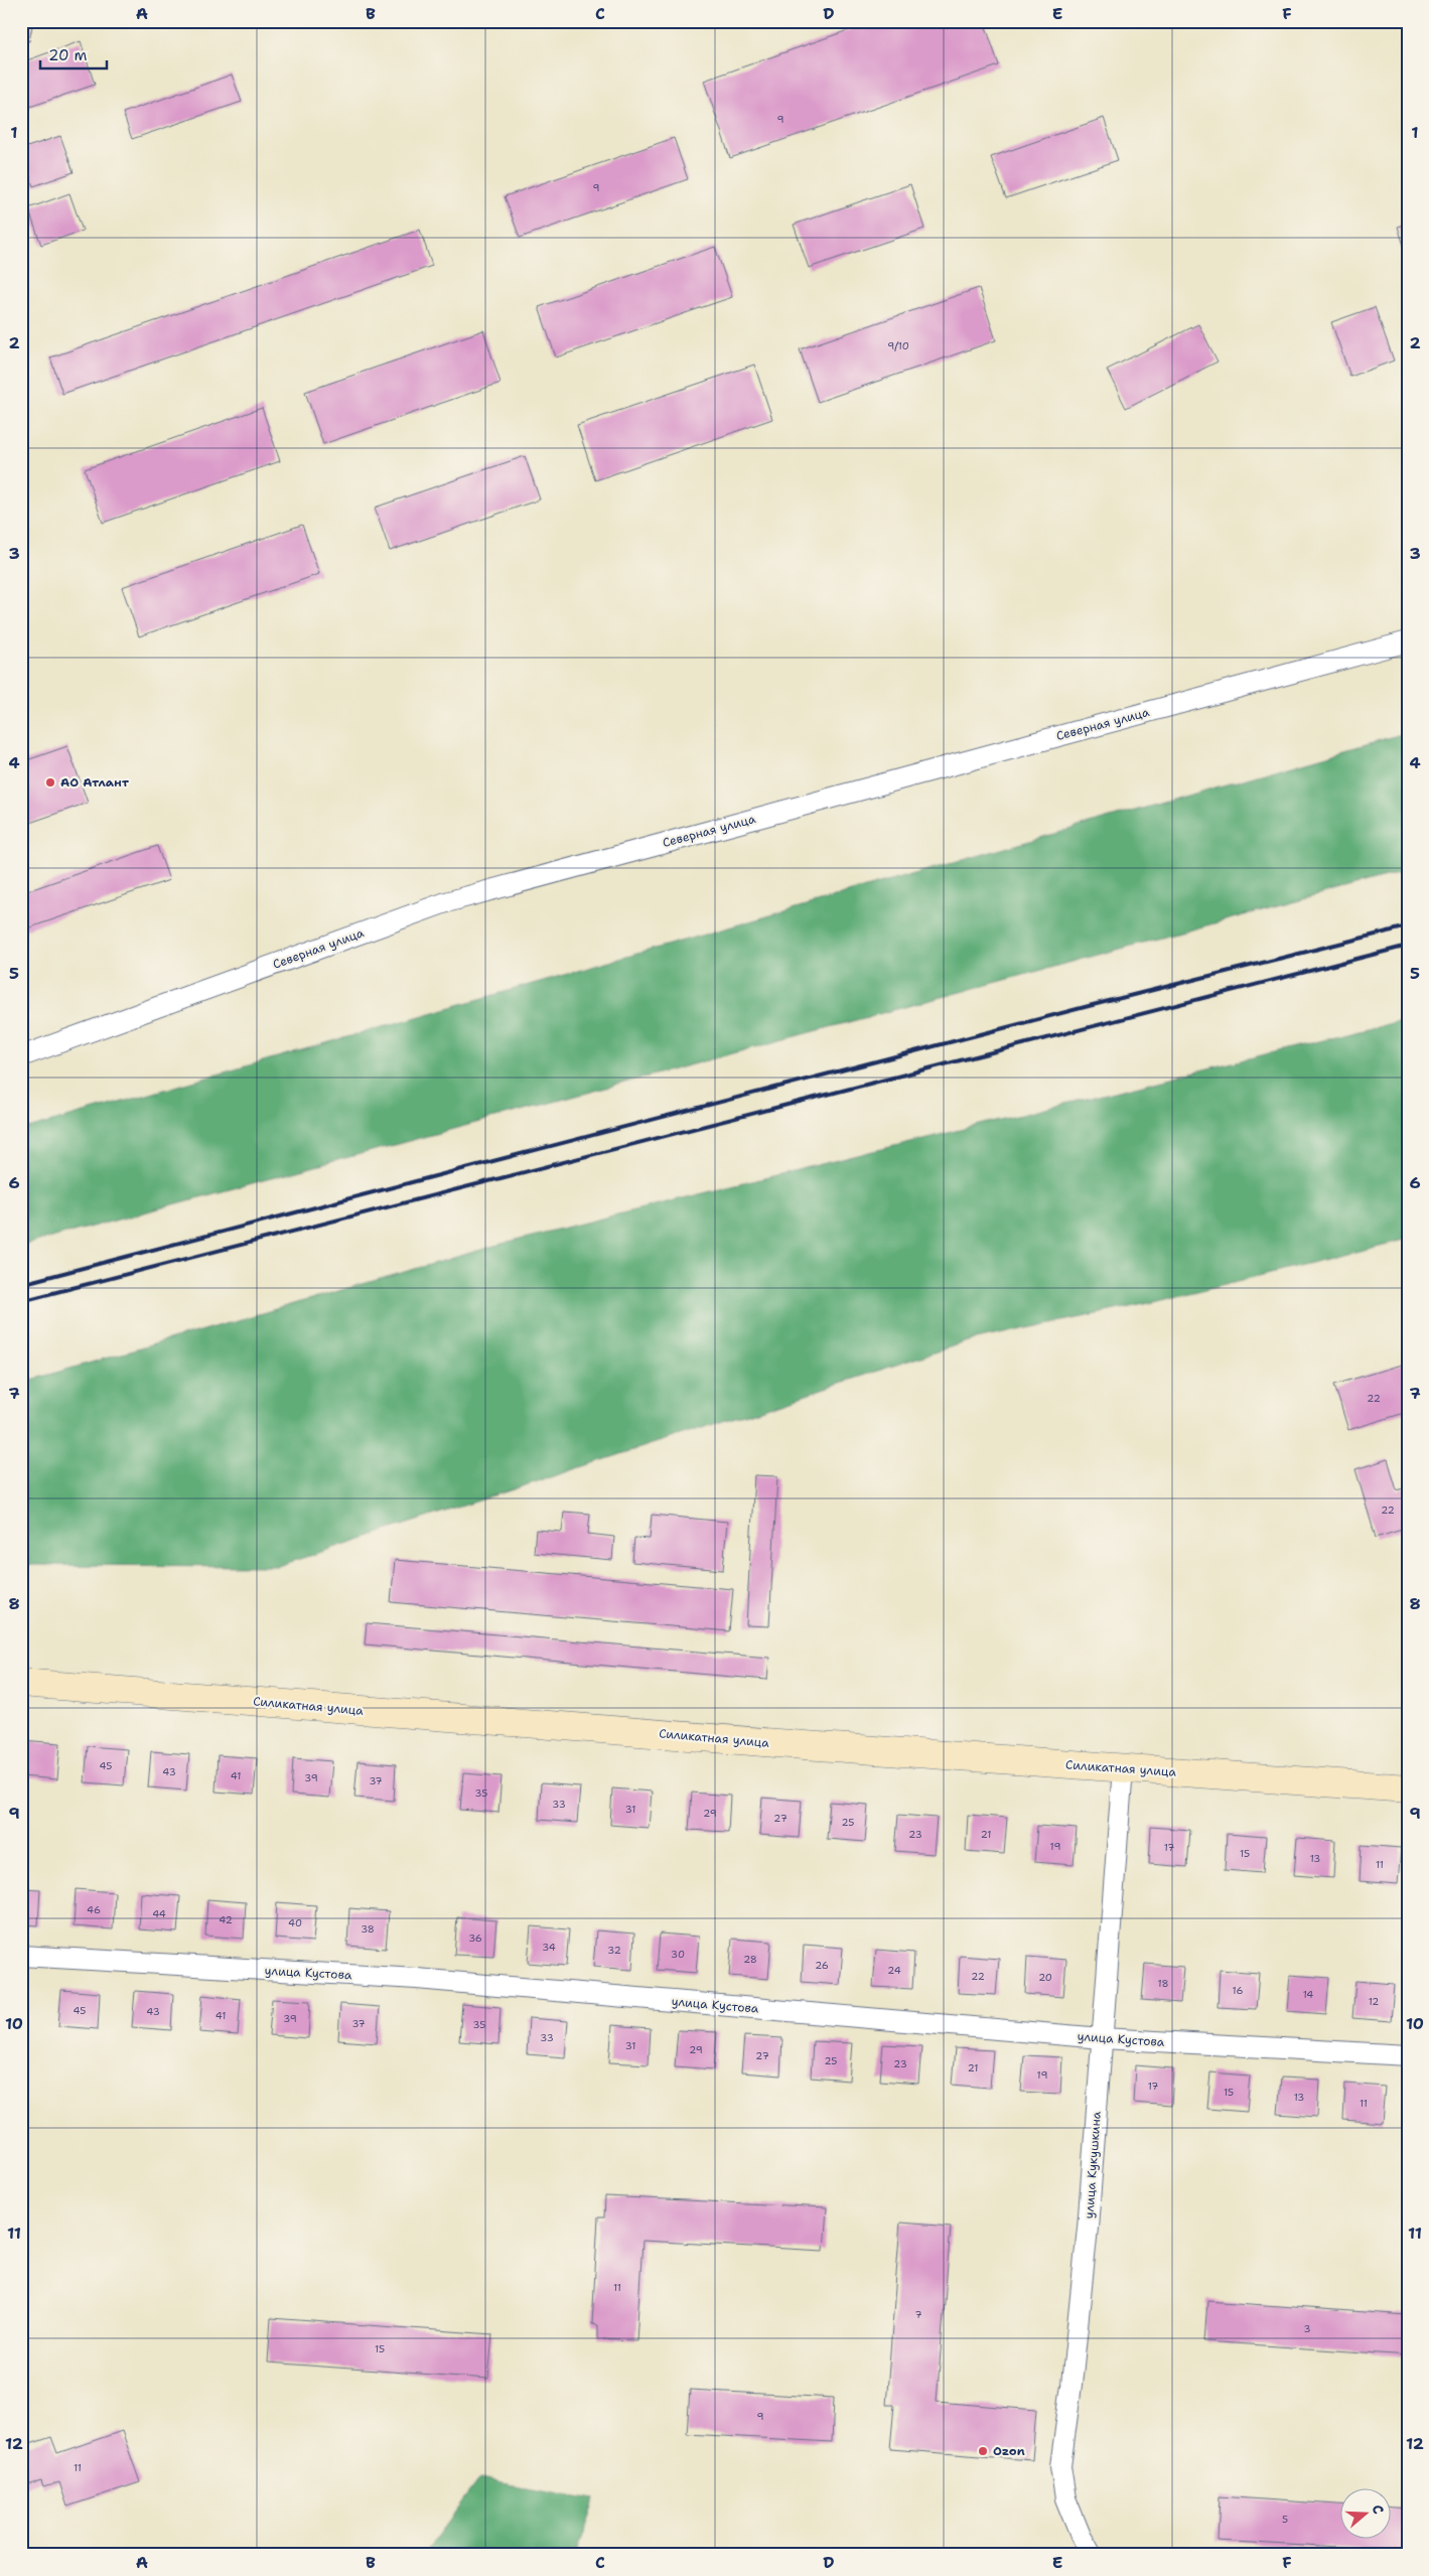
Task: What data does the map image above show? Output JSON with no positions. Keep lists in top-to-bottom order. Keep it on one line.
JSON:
{"streets":{"street":["Северная улица","Силикатная улица","улица Кустова","улица Кукушкина"]},"crossings":[["Силикатная улица","улица Кукушкина"],["улица Кустова","улица Кукушкина"]],"places":["АО Атлант","Ozon"],"house_numbers":["9","9","9/10","22","22","45","43","41","39","37","35","33","31","29","27","25","23","21","19","17","15","13","11","46","44","42","40","38","36","34","32","30","28","26","24","22","20","18","16","14","12","45","43","41","39","37","35","33","31","29","27","25","23","21","19","17","15","13","11","11","7","3","15","9","11","5"],"scale_bar":"20 m","north":"right","grid":{"columns":["A","B","C","D","E","F"],"rows":["1","2","3","4","5","6","7","8","9","10","11","12"]}}
